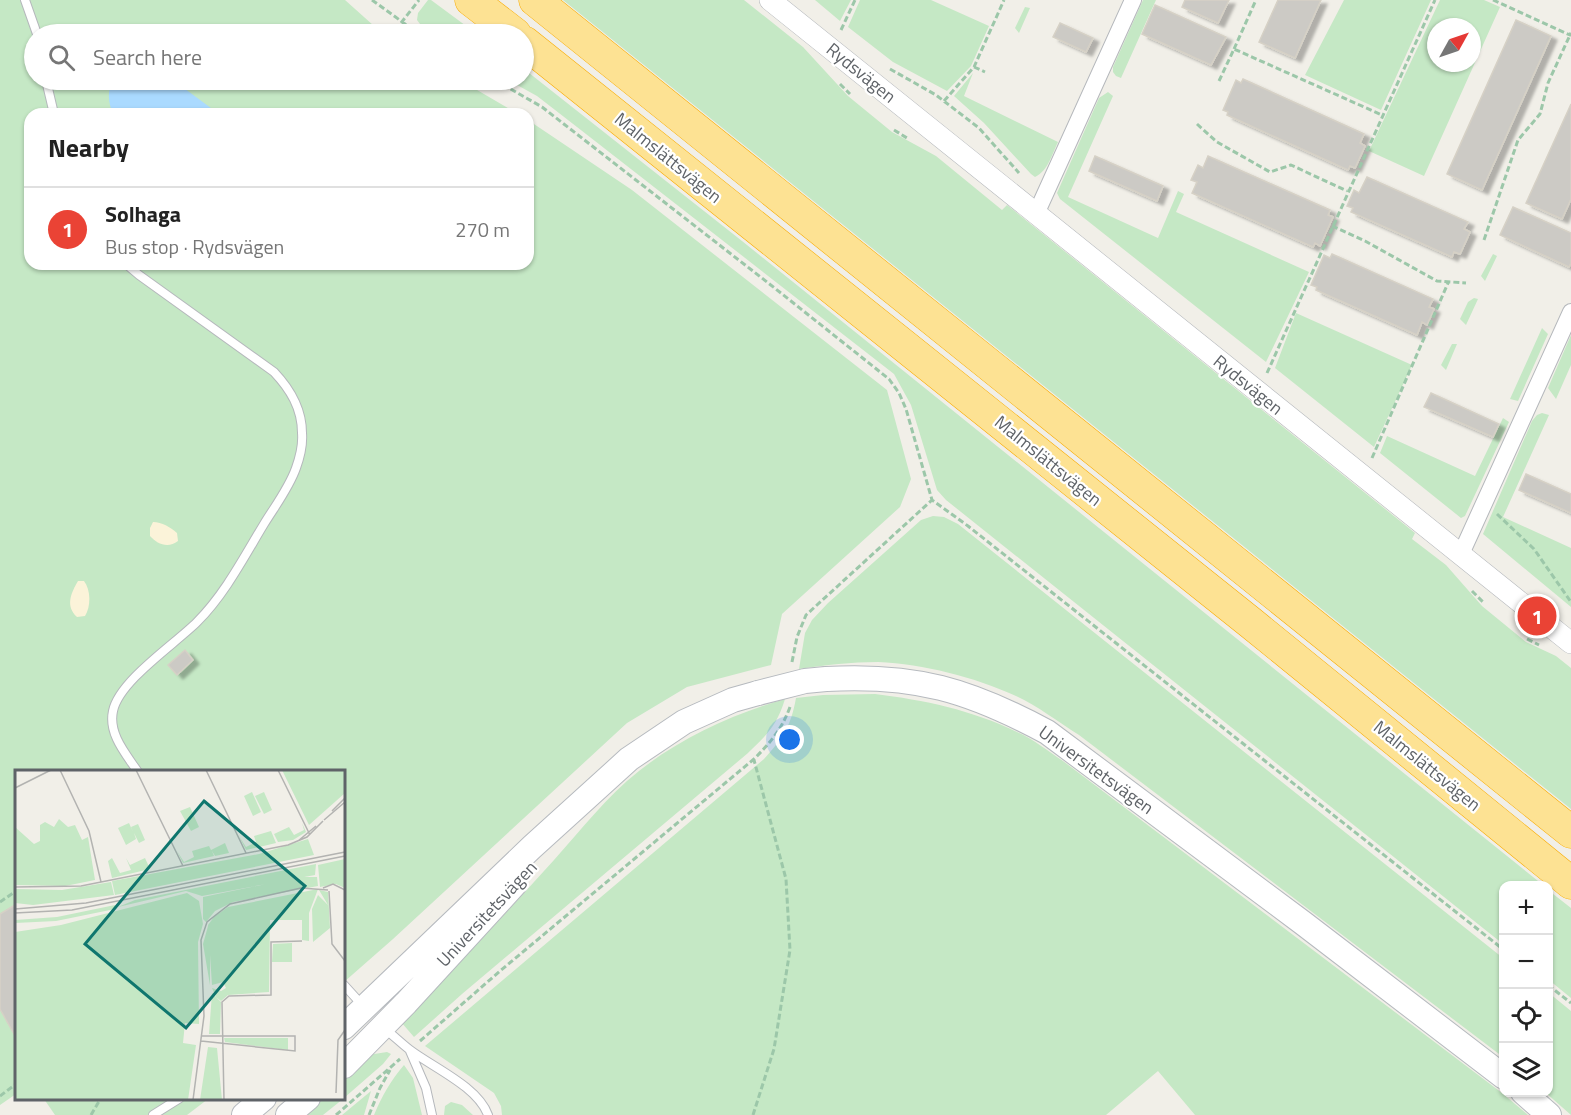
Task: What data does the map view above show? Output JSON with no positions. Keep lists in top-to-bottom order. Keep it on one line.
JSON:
{"streets":{"highway":["Malmslättsvägen"],"main road":["Universitetsvägen"],"street":["Rydsvägen"]},"north":"top right","page":{"search":"Search here","heading":"Nearby","list":[{"mark":"1","name":"Solhaga","note":"Bus stop · Rydsvägen","value":"270 m"}],"pins":"1","map_buttons":["+","−"]}}
